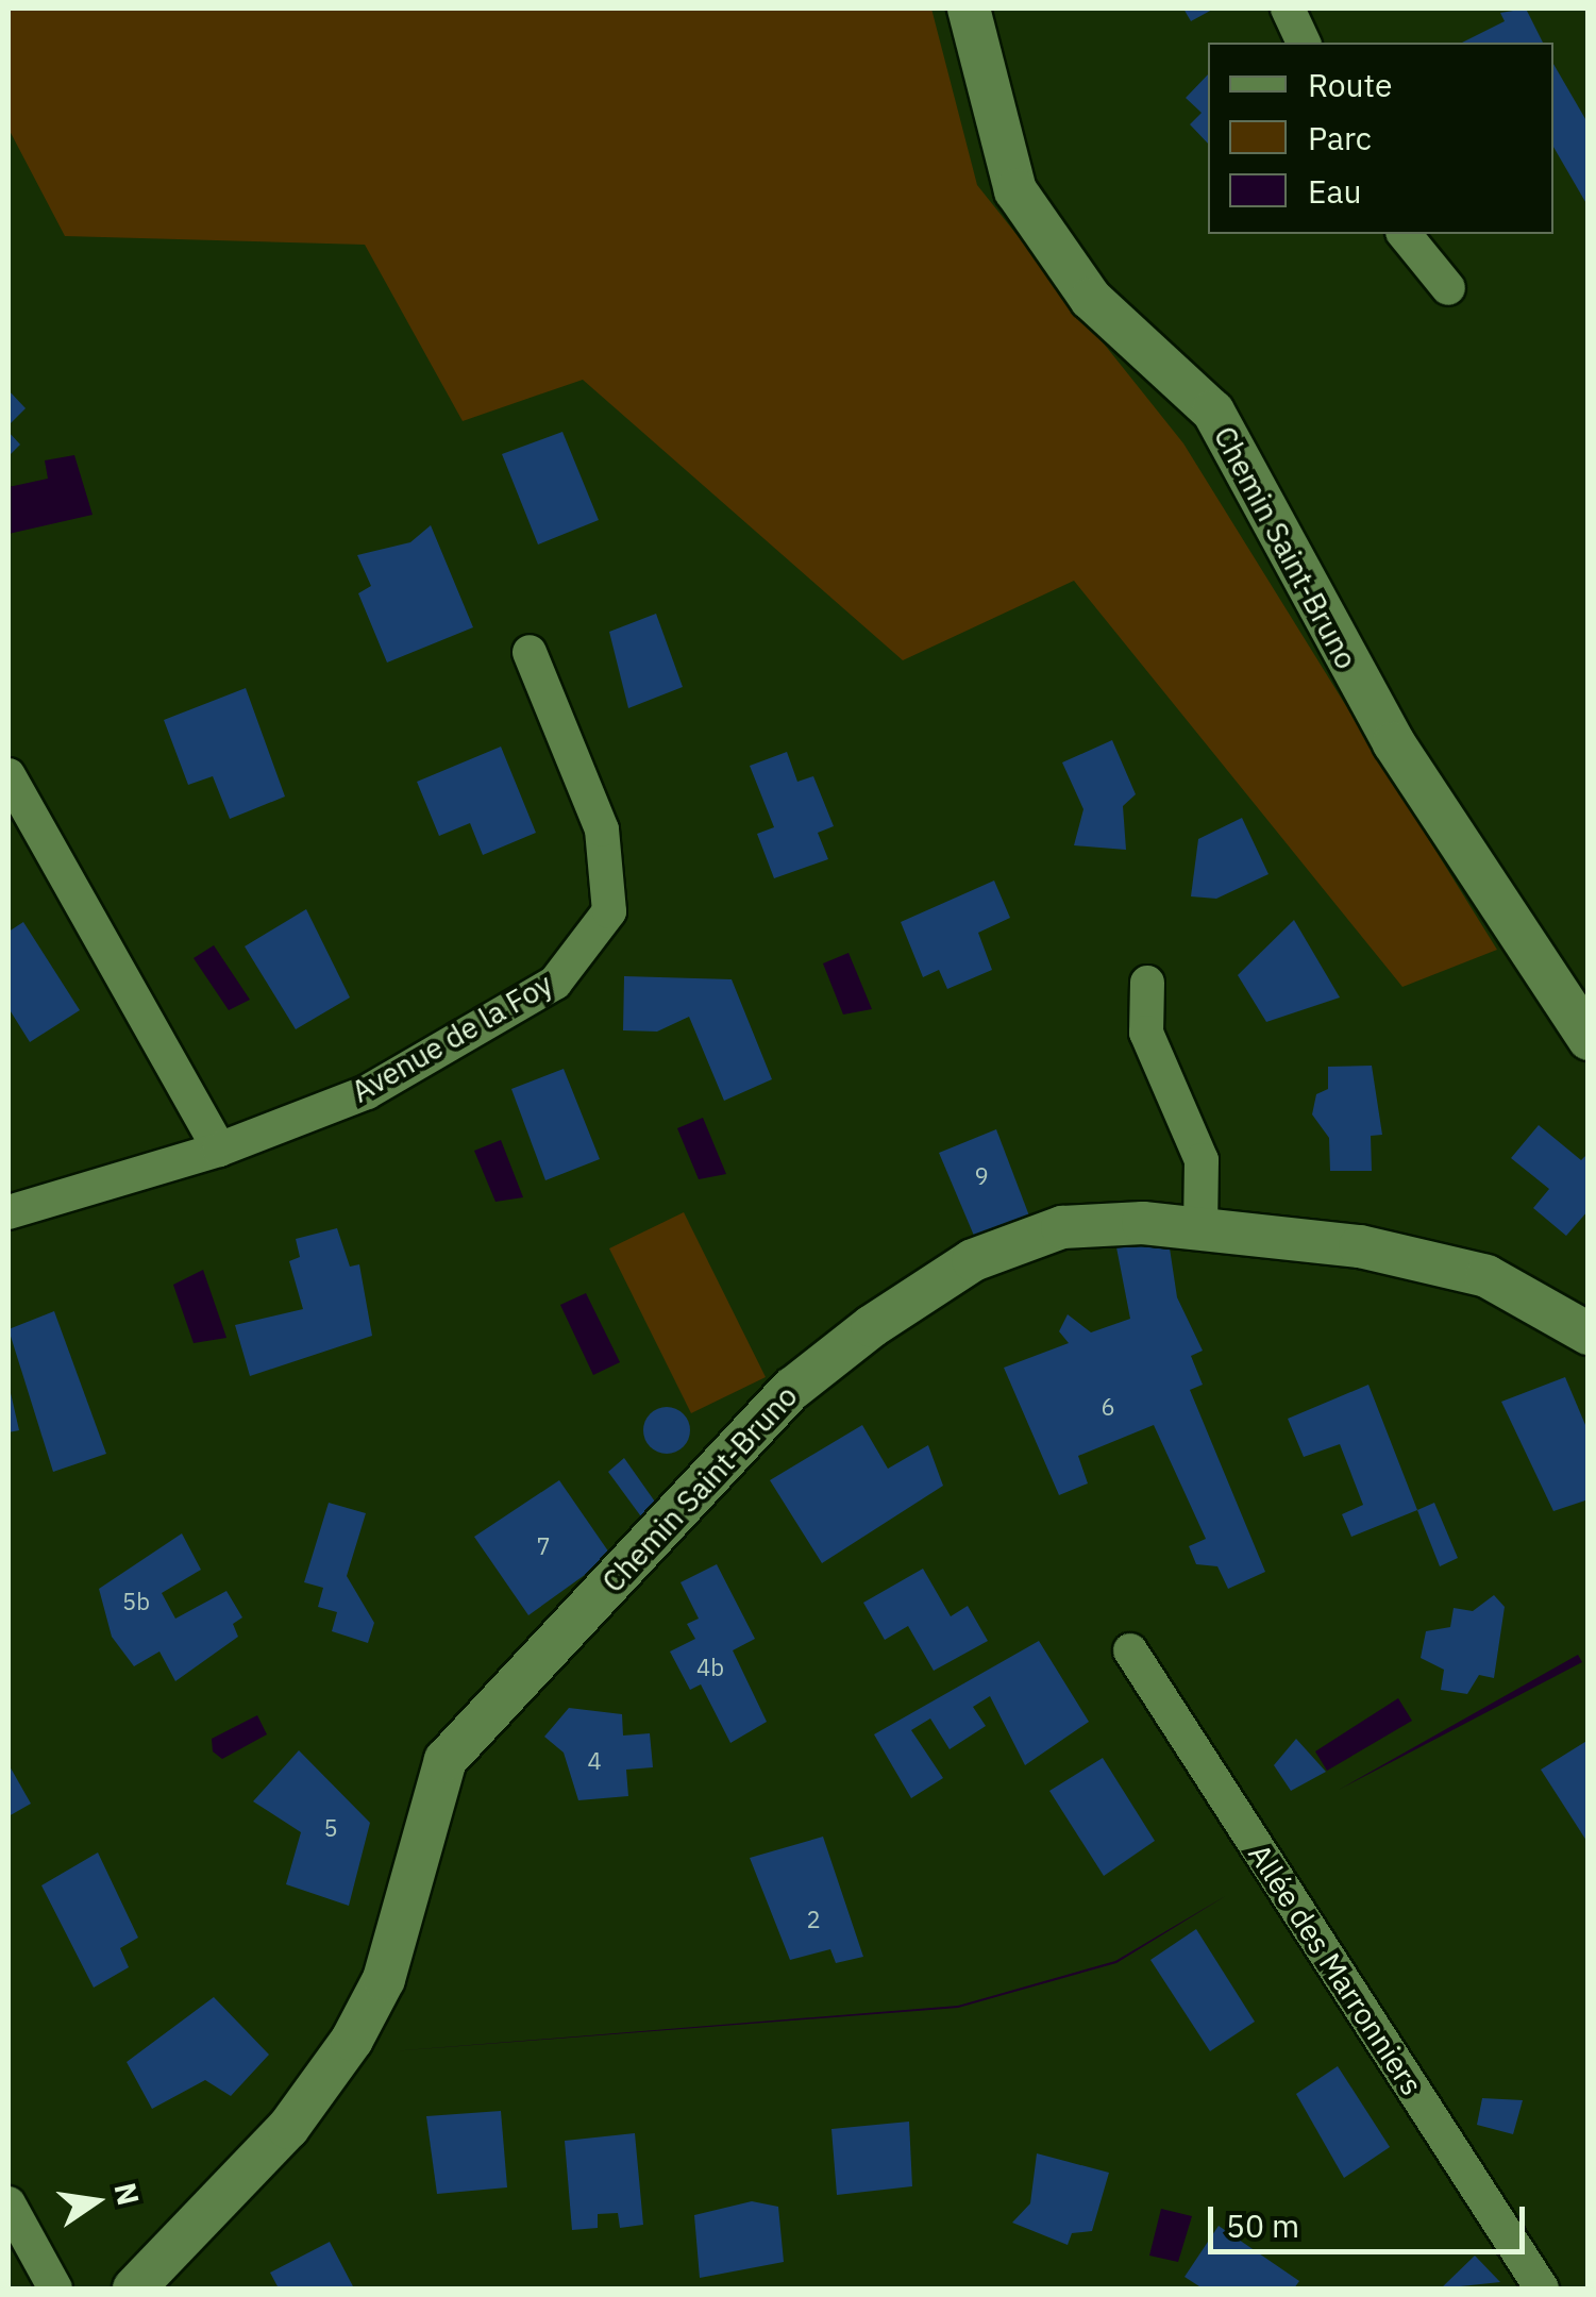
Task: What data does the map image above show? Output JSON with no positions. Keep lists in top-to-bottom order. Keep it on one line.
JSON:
{"streets":{"street":["Chemin Saint-Bruno","Avenue de la Foy","Allée des Marronniers"]},"house_numbers":["9","6","7","5b","4b","4","5","2"],"legend":["Route","Parc","Eau"],"scale_bar":"50 m","north":"right"}
